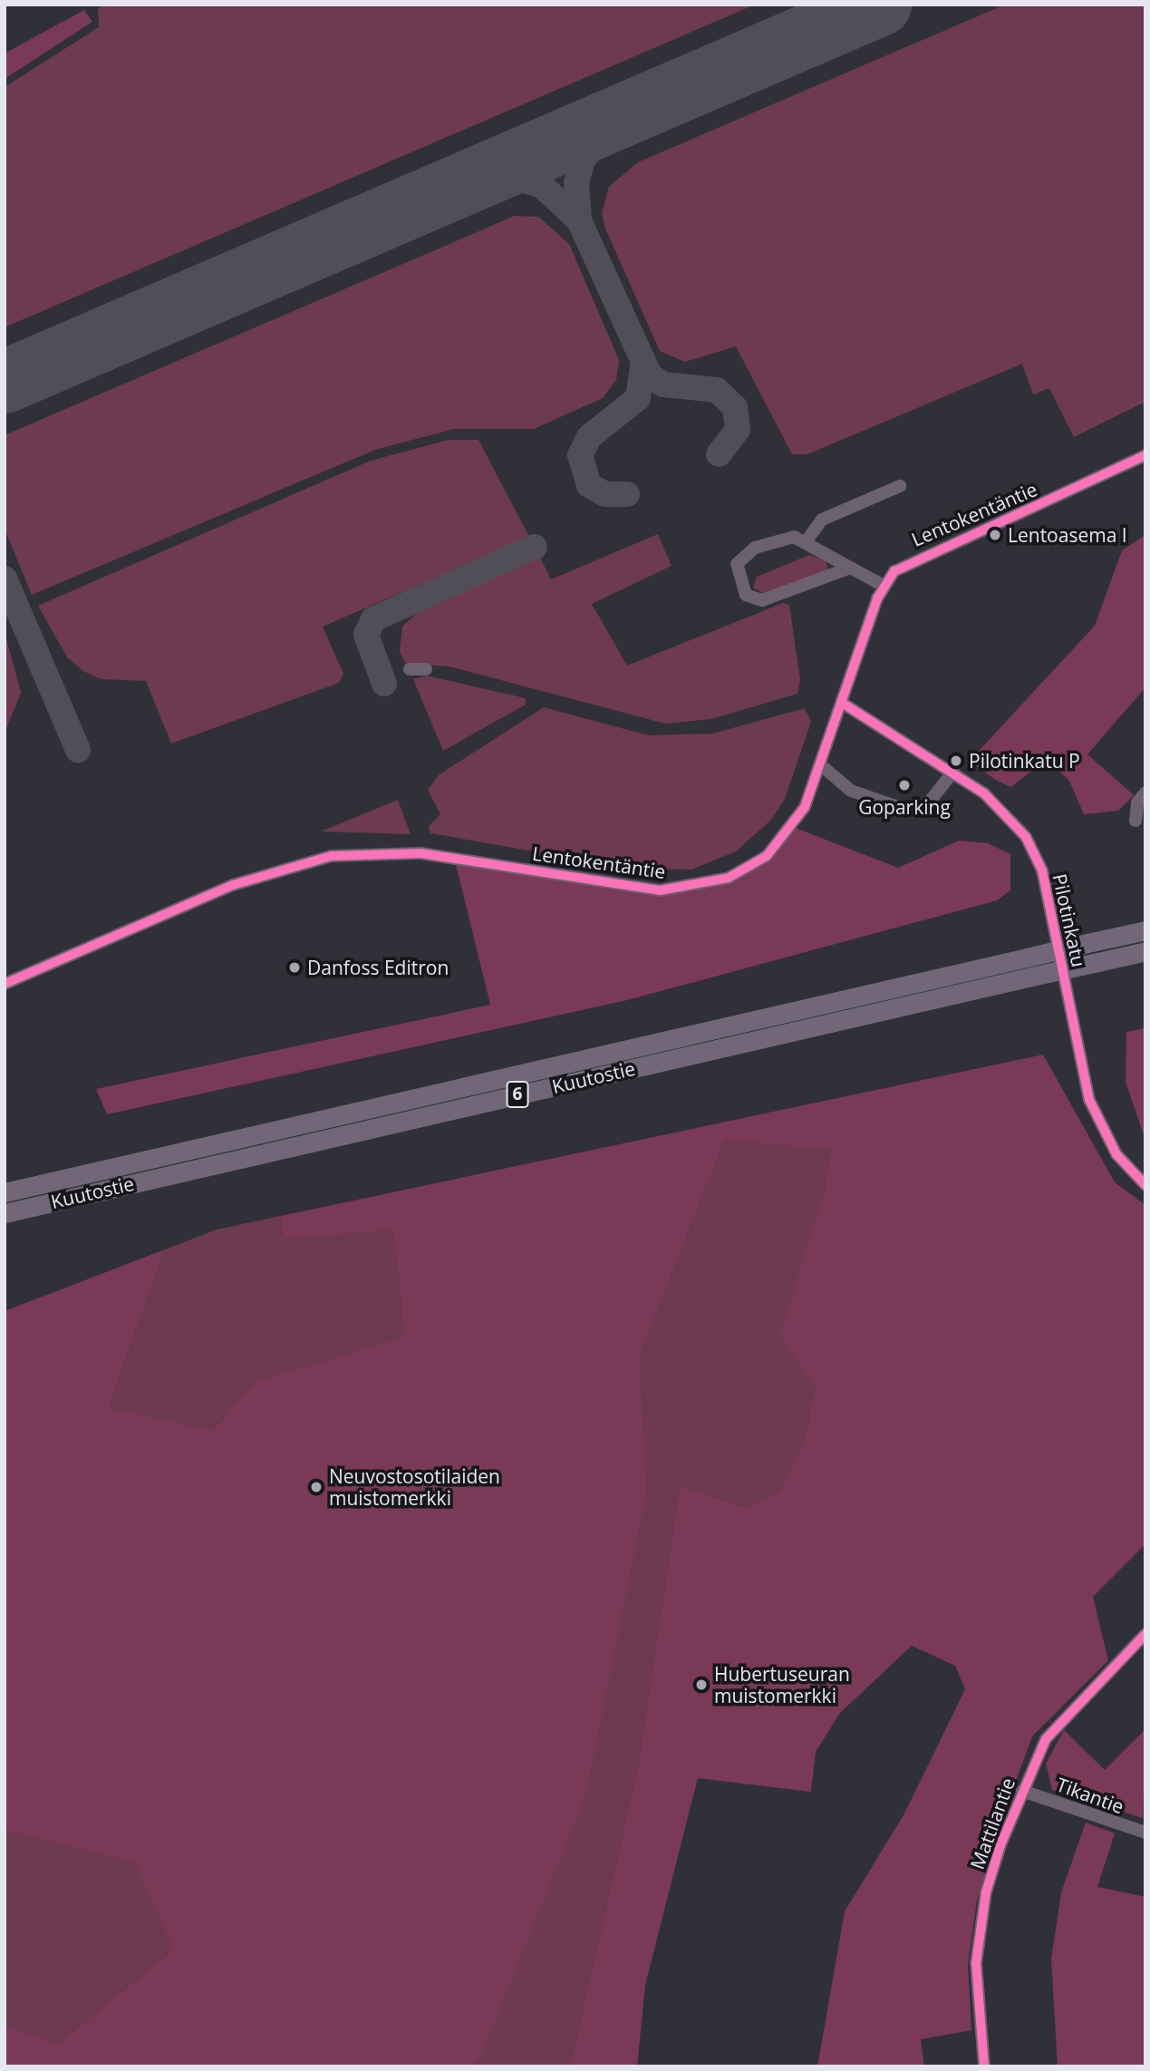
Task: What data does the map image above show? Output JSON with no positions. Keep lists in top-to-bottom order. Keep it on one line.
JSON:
{"streets":{"highway":["Kuutostie","6"],"street":["Lentokentäntie","Pilotinkatu","Tikantie","Mattilantie"]},"crossings":[["Lentokentäntie","Pilotinkatu"],["Tikantie","Mattilantie"]],"places":["Lentoasema I","Pilotinkatu P","Goparking","Danfoss Editron","Neuvostosotilaiden muistomerkki","Hubertuseuran muistomerkki"]}
